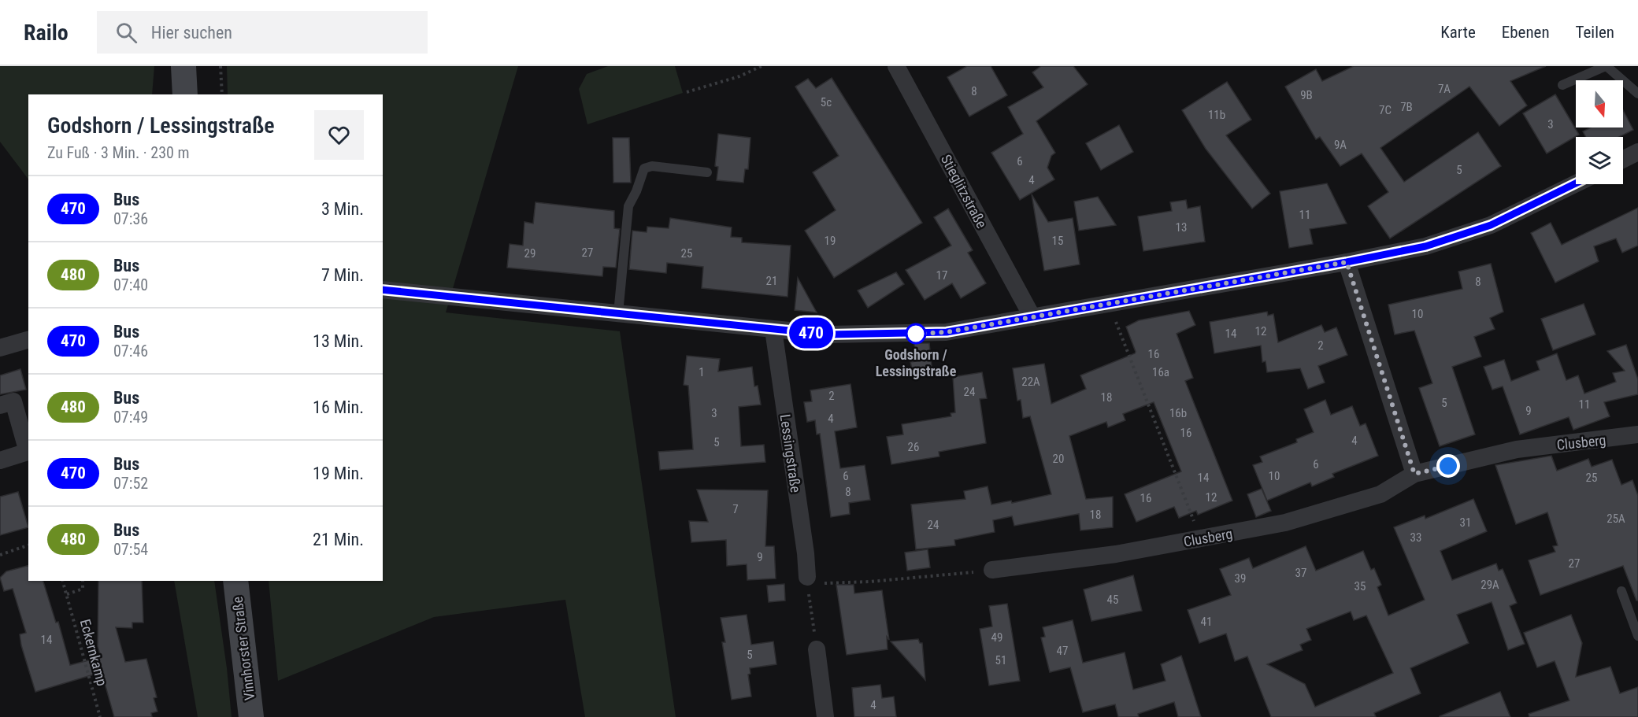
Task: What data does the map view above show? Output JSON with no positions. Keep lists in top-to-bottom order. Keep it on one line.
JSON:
{"streets":{"street":["Stieglitzstraße","Clusberg","Lessingstraße","Vinnhorster Straße"],"path":["Eckernkamp"]},"places":["Godshorn / Lessingstraße"],"lines":["bus line 470"],"house_numbers":["7A","8","9B","5c","7B","7C","11b","3","9A","6","5","4","11","13","19","15","27","29","25","17","21","8","10","12","14","2","16","1","16a","22A","24","2","18","5","11","9","3","16b","4","16","4","5","26","20","6","6","10","14","25","8","12","16","7","18","25A","31","24","33","9","27","37","39","29A","35","45","41","49","14","47","5","51","4"],"north":"bottom","page":{"header":"Railo","search":"Hier suchen","nav":["Karte","Ebenen","Teilen"],"on_map":"470","heading":["Godshorn / Lessingstraße","Zu Fuß · 3 Min. · 230 m"],"list":[{"mark":"470","name":"Bus","note":"07:36","value":"3 Min."},{"mark":"480","name":"Bus","note":"07:40","value":"7 Min."},{"mark":"470","name":"Bus","note":"07:46","value":"13 Min."},{"mark":"480","name":"Bus","note":"07:49","value":"16 Min."},{"mark":"470","name":"Bus","note":"07:52","value":"19 Min."},{"mark":"480","name":"Bus","note":"07:54","value":"21 Min."}]}}
